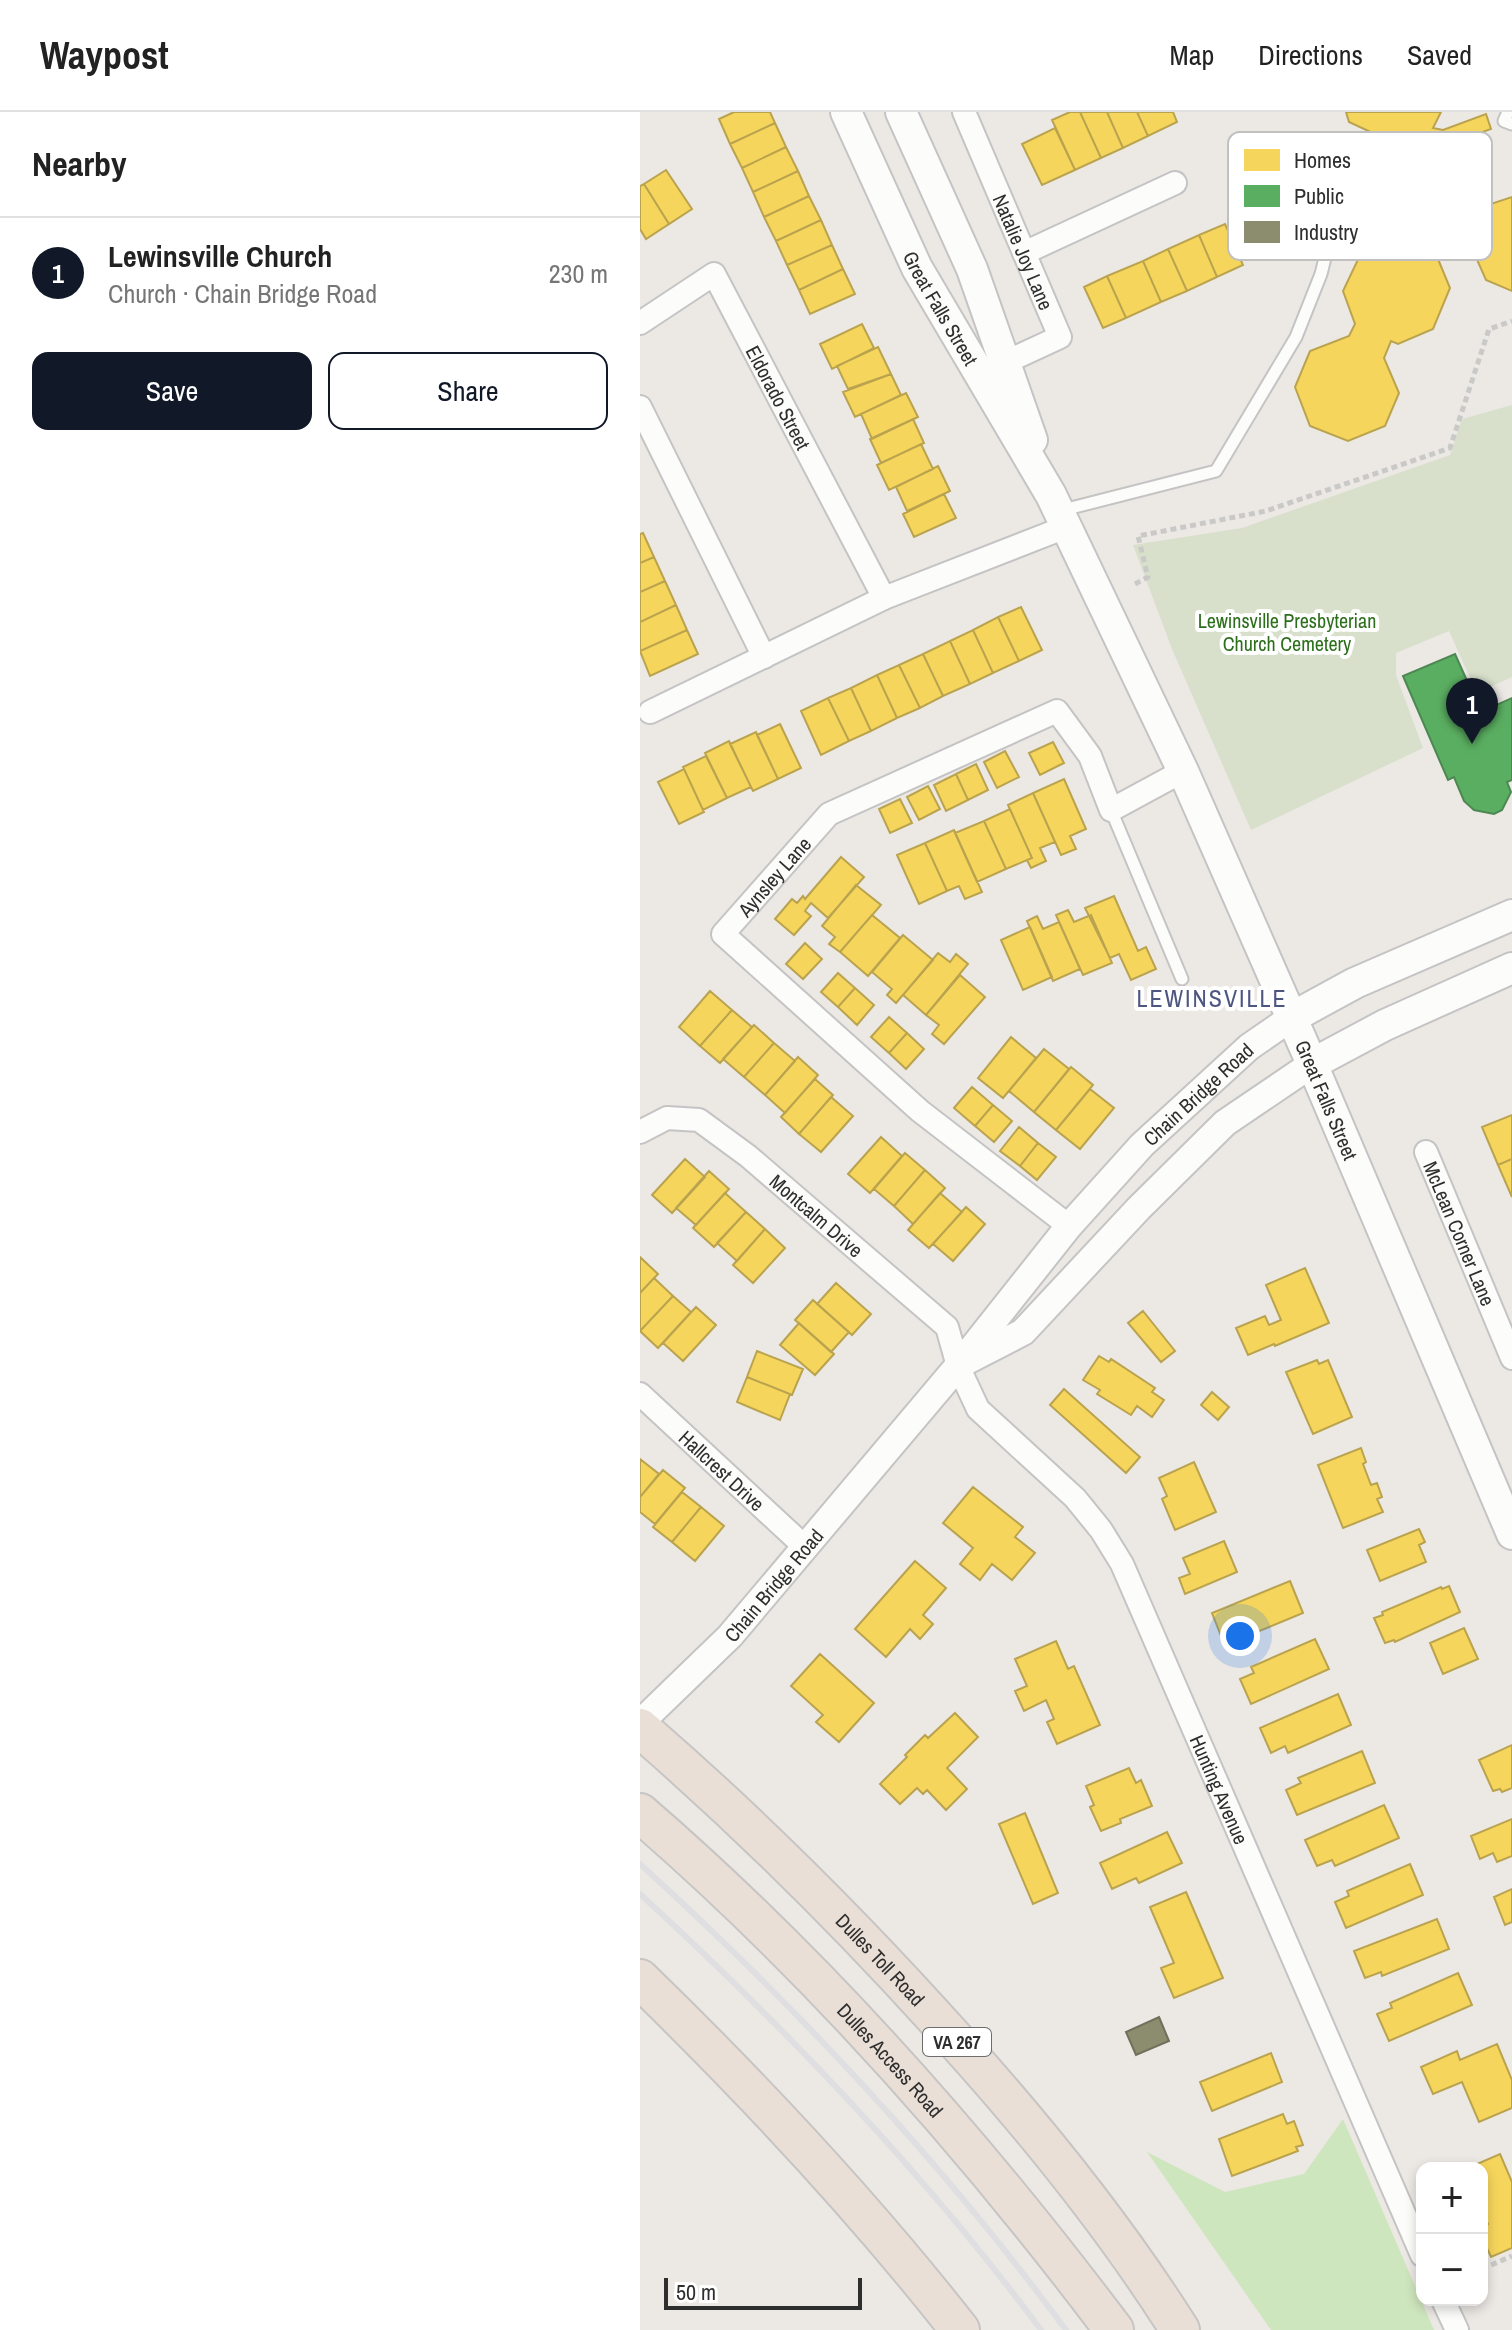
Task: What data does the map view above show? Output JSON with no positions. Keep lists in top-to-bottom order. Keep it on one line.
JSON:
{"streets":{"highway":["Dulles Toll Road","VA 267","Dulles Access Road"],"main road":["Great Falls Street","Chain Bridge Road"],"street":["Natalie Joy Lane","Eldorado Street","Aynsley Lane","Montcalm Drive","McLean Corner Lane","Hallcrest Drive","Hunting Avenue"]},"crossings":[["Natalie Joy Lane","Great Falls Street"],["Great Falls Street","Chain Bridge Road"],["Aynsley Lane","Chain Bridge Road"],["Chain Bridge Road","Montcalm Drive"],["Chain Bridge Road","Hallcrest Drive"],["Chain Bridge Road","Hunting Avenue"],["Chain Bridge Road","Dulles Toll Road"],["Montcalm Drive","Hunting Avenue"]],"districts":["LEWINSVILLE"],"parks":["Lewinsville Presbyterian Church Cemetery"],"legend":["Homes","Public","Industry"],"scale_bar":"50 m","page":{"header":"Waypost","nav":["Map","Directions","Saved"],"heading":"Nearby","list":[{"mark":"1","name":"Lewinsville Church","note":"Church · Chain Bridge Road","value":"230 m"}],"buttons":["Save","Share"],"pins":"1","map_buttons":["+","−"],"scale":"50 m"}}
